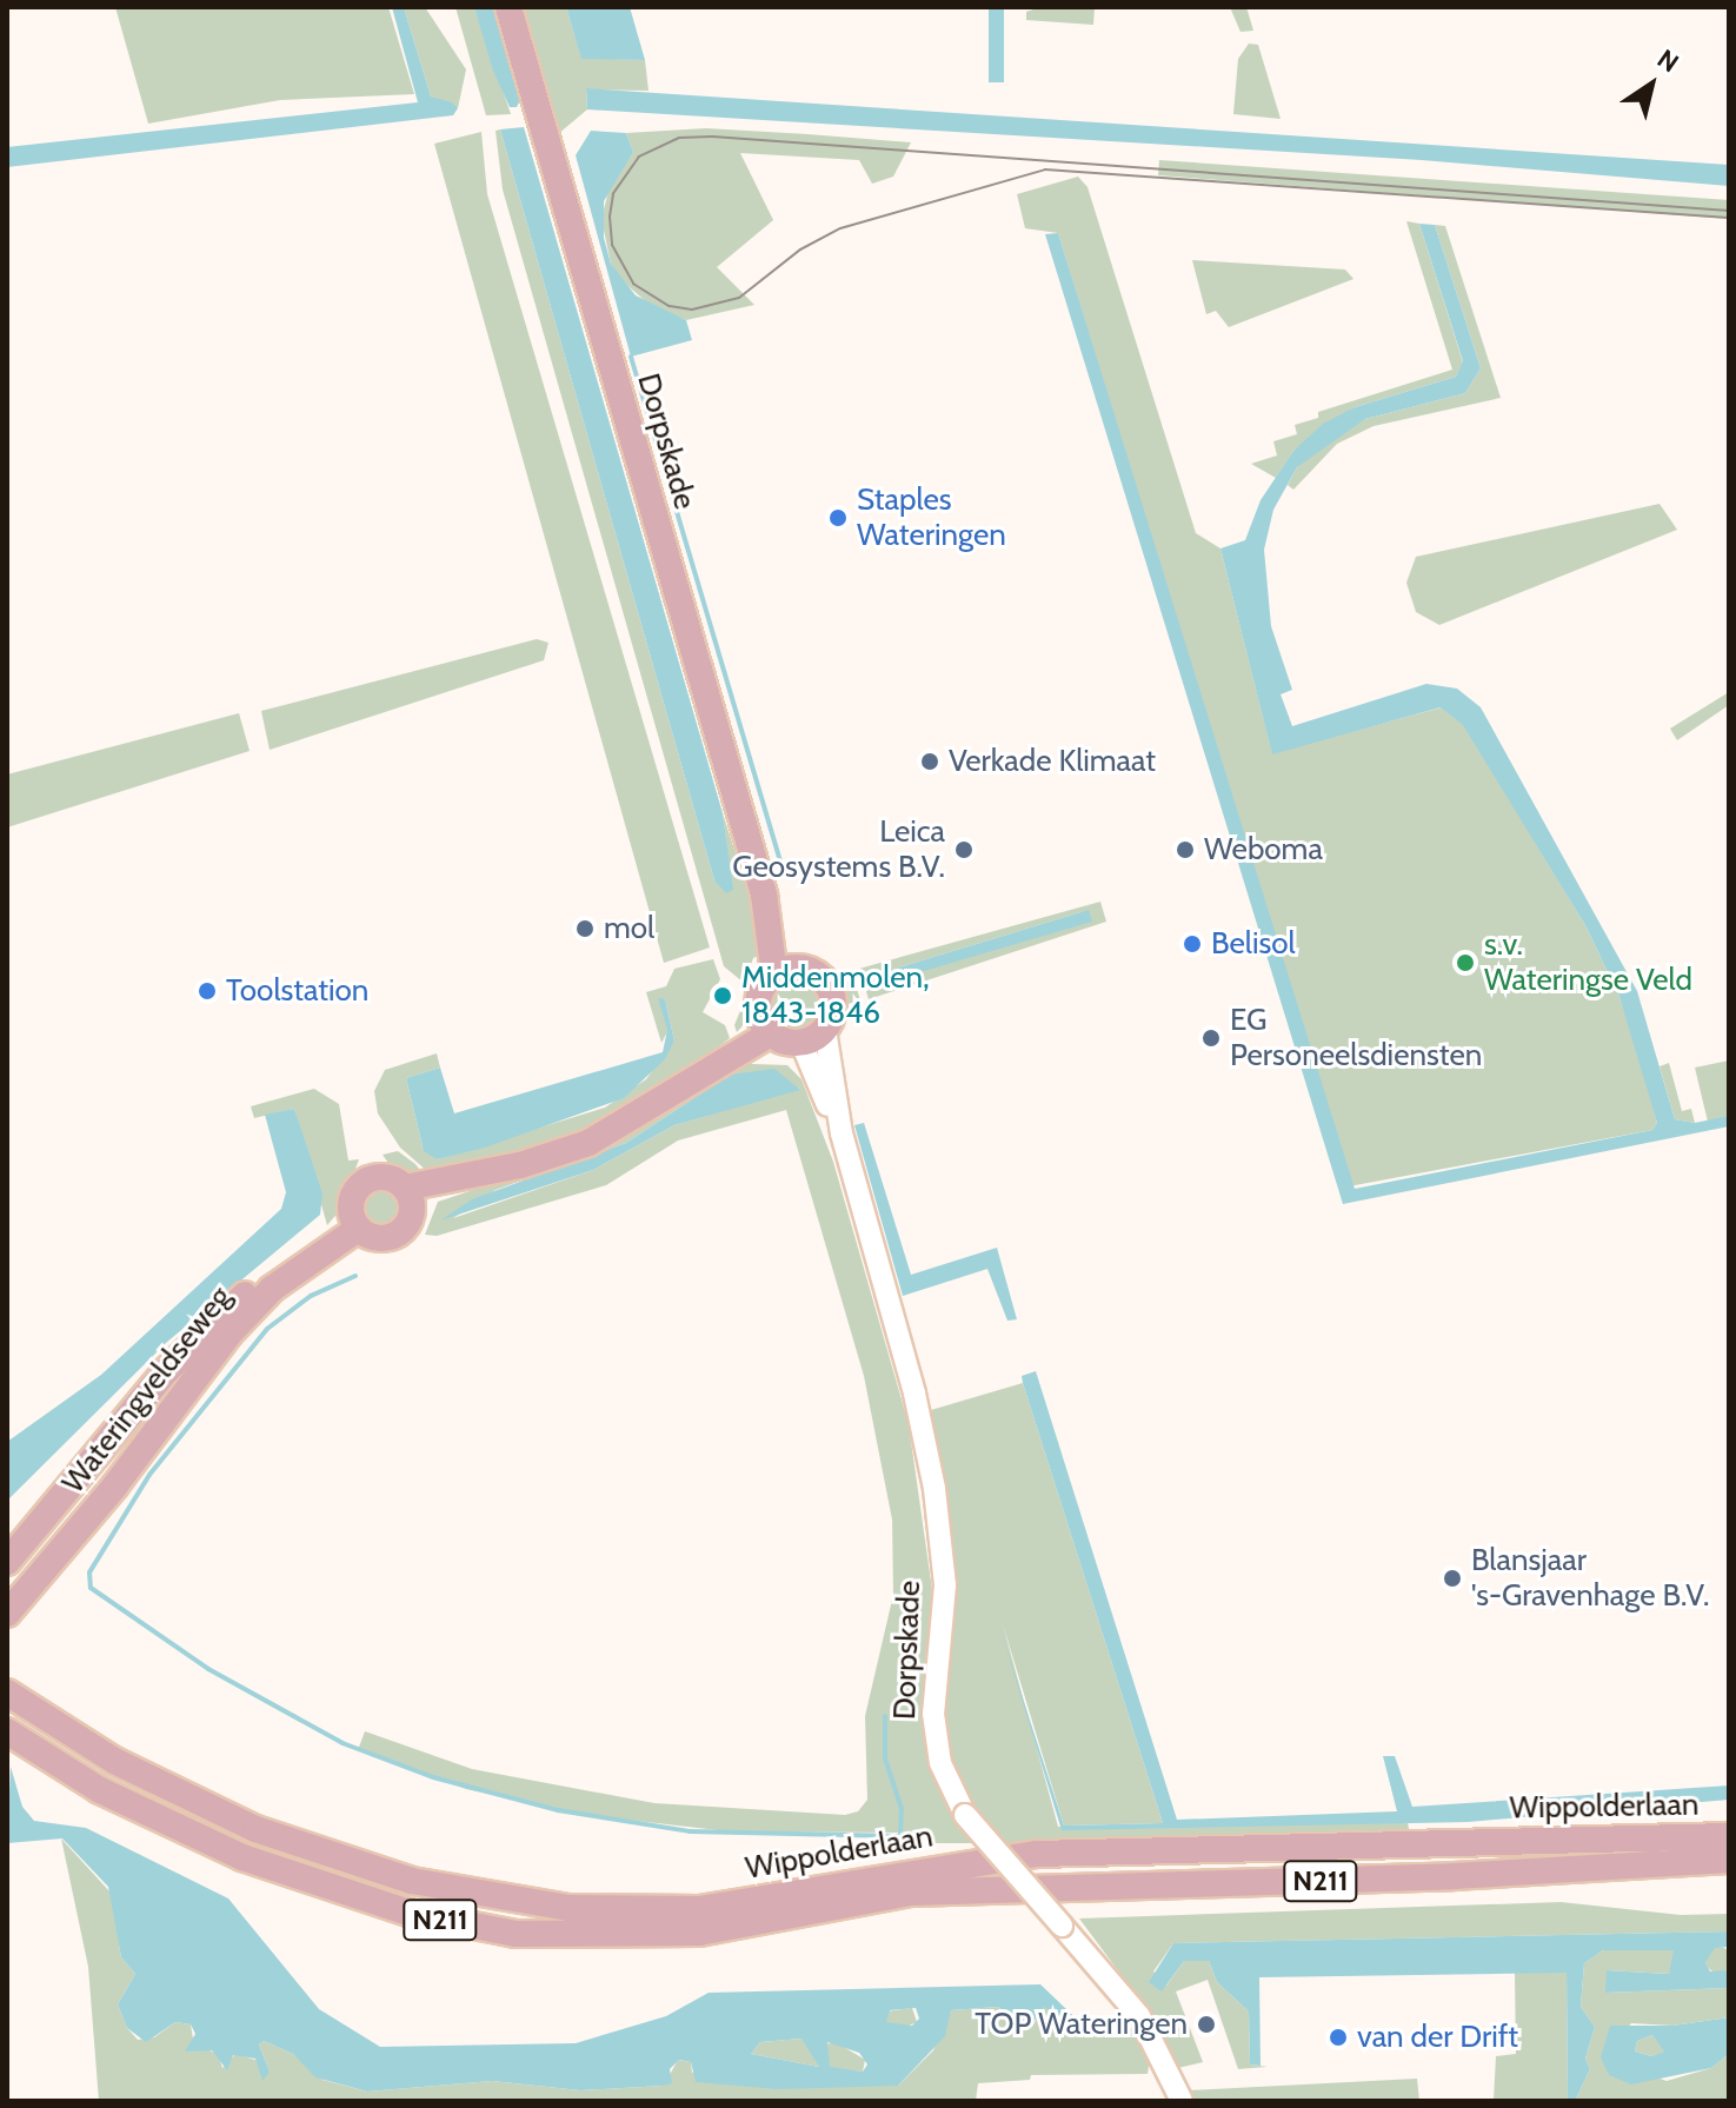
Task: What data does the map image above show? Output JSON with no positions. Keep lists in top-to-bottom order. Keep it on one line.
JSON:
{"streets":{"main road":["Dorpskade","Wateringveldseweg","Wippolderlaan","N211"]},"places":["Staples Wateringen","Verkade Klimaat","Leica Geosystems B.V.","Weboma","mol","Belisol","s.v. Wateringse Veld","Toolstation","Middenmolen, 1843-1846","EG Personeelsdiensten","Blansjaar 's-Gravenhage B.V.","TOP Wateringen","van der Drift"],"north":"top right"}
